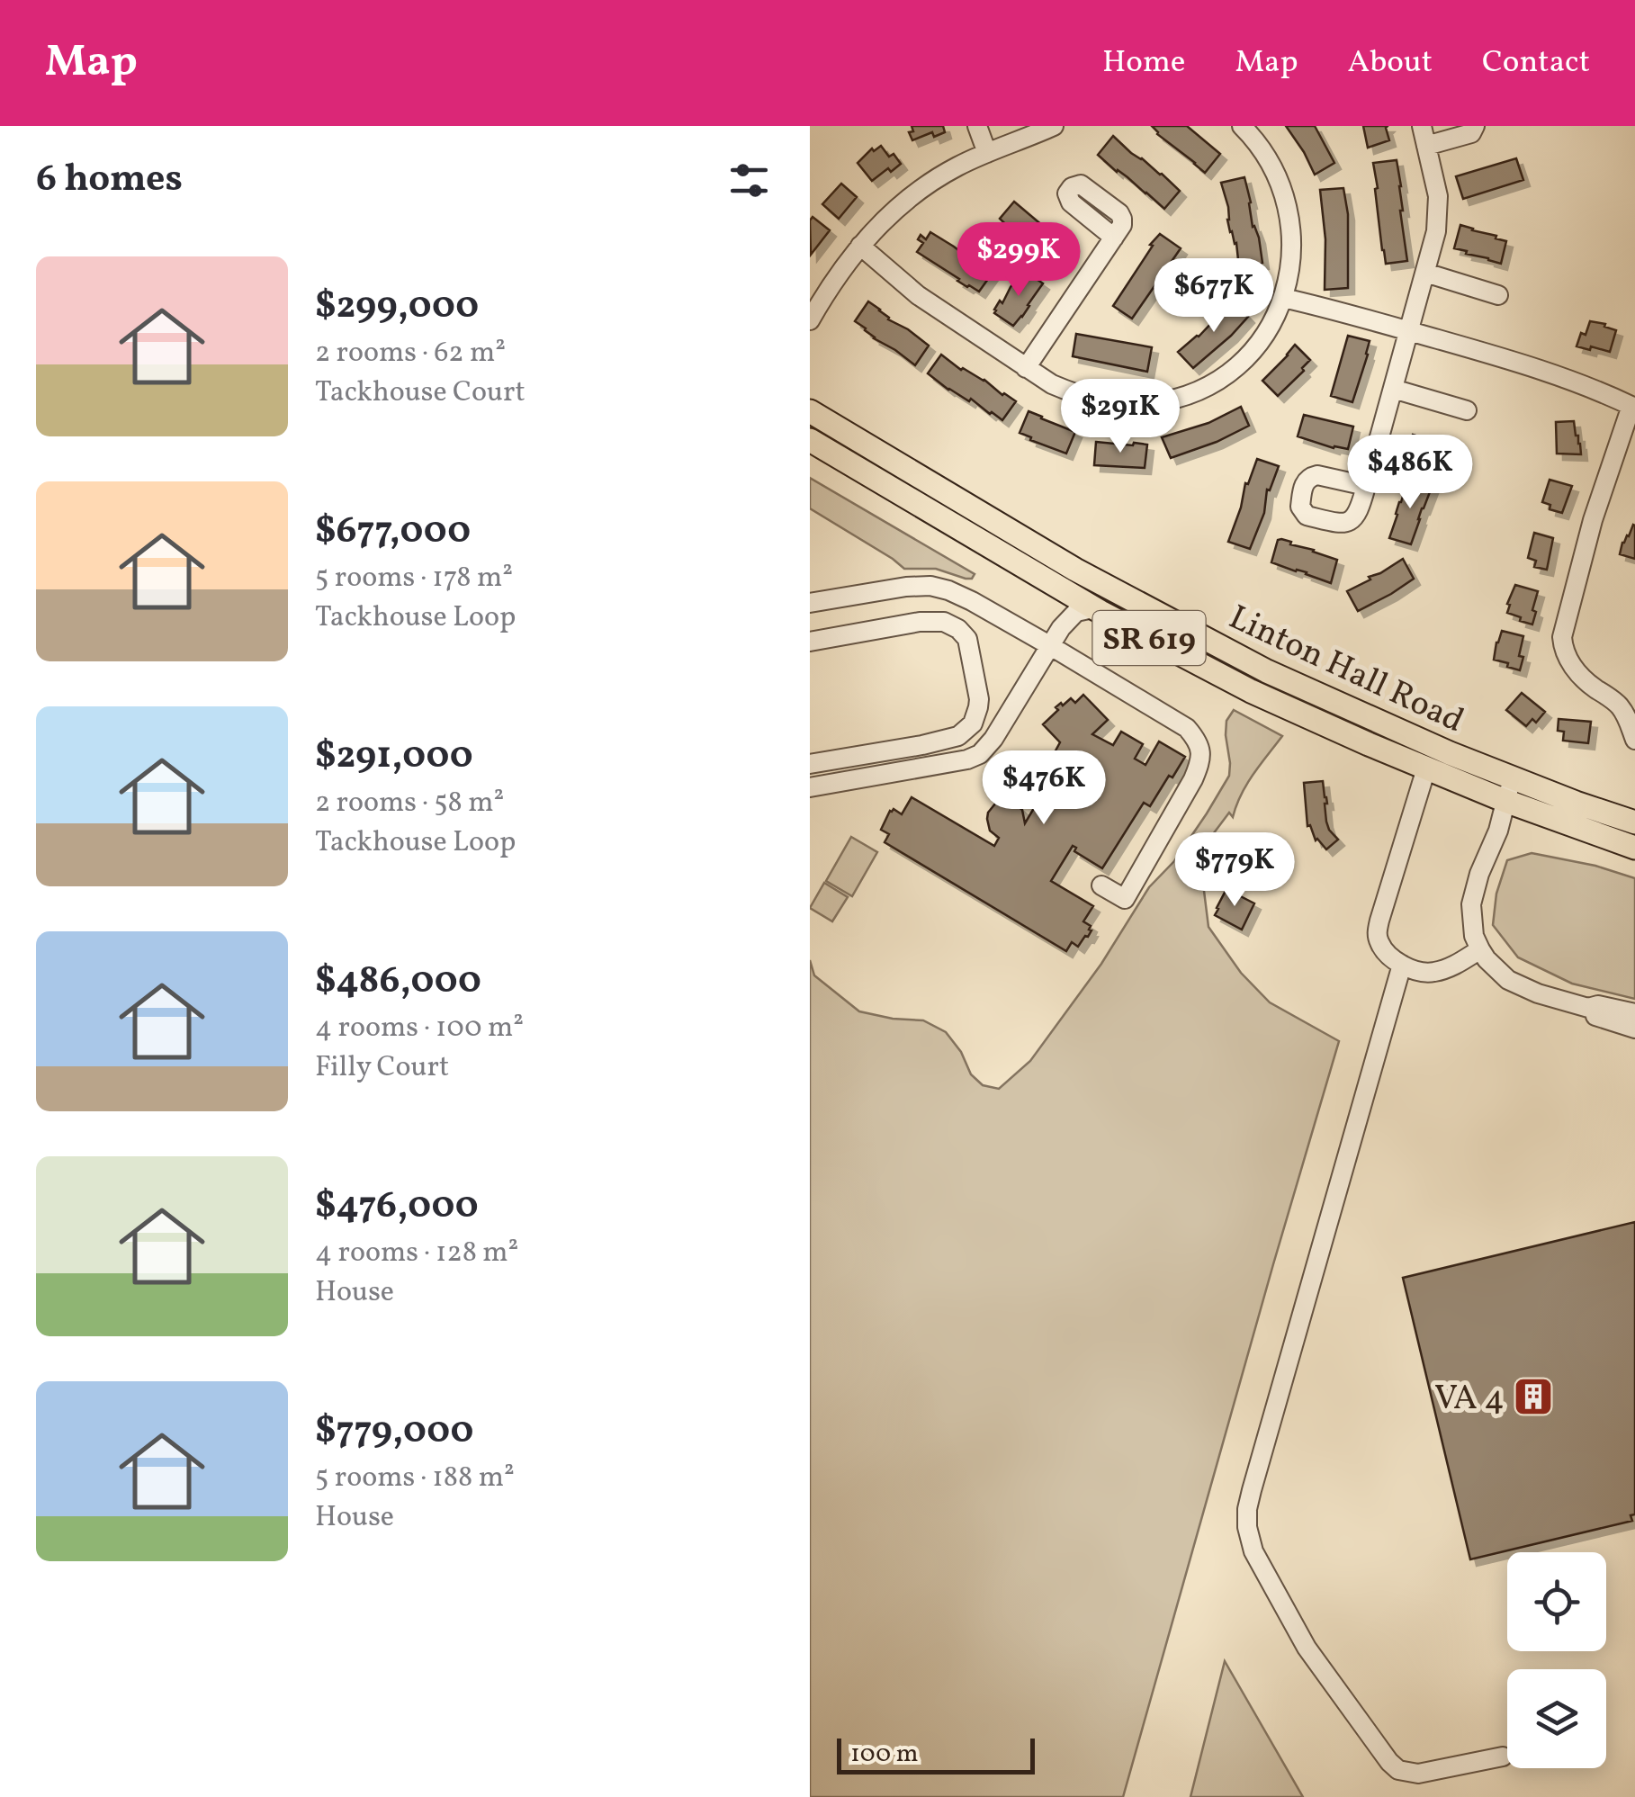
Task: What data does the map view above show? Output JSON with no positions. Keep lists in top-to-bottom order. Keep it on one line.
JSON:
{"streets":{"main road":["SR 619","Linton Hall Road"]},"places":{"building":["VA 4"]},"scale_bar":"100 m","page":{"header":"Map","nav":["Home","Map","About","Contact"],"heading":"6 homes","price":["$299K","$677K","$291K","$486K","$476K","$779K"],"list":[{"name":"$299,000","note":"2 rooms · 62 m² · Tackhouse Court"},{"name":"$677,000","note":"5 rooms · 178 m² · Tackhouse Loop"},{"name":"$291,000","note":"2 rooms · 58 m² · Tackhouse Loop"},{"name":"$486,000","note":"4 rooms · 100 m² · Filly Court"},{"name":"$476,000","note":"4 rooms · 128 m² · House"},{"name":"$779,000","note":"5 rooms · 188 m² · House"}],"scale":"100 m"}}
